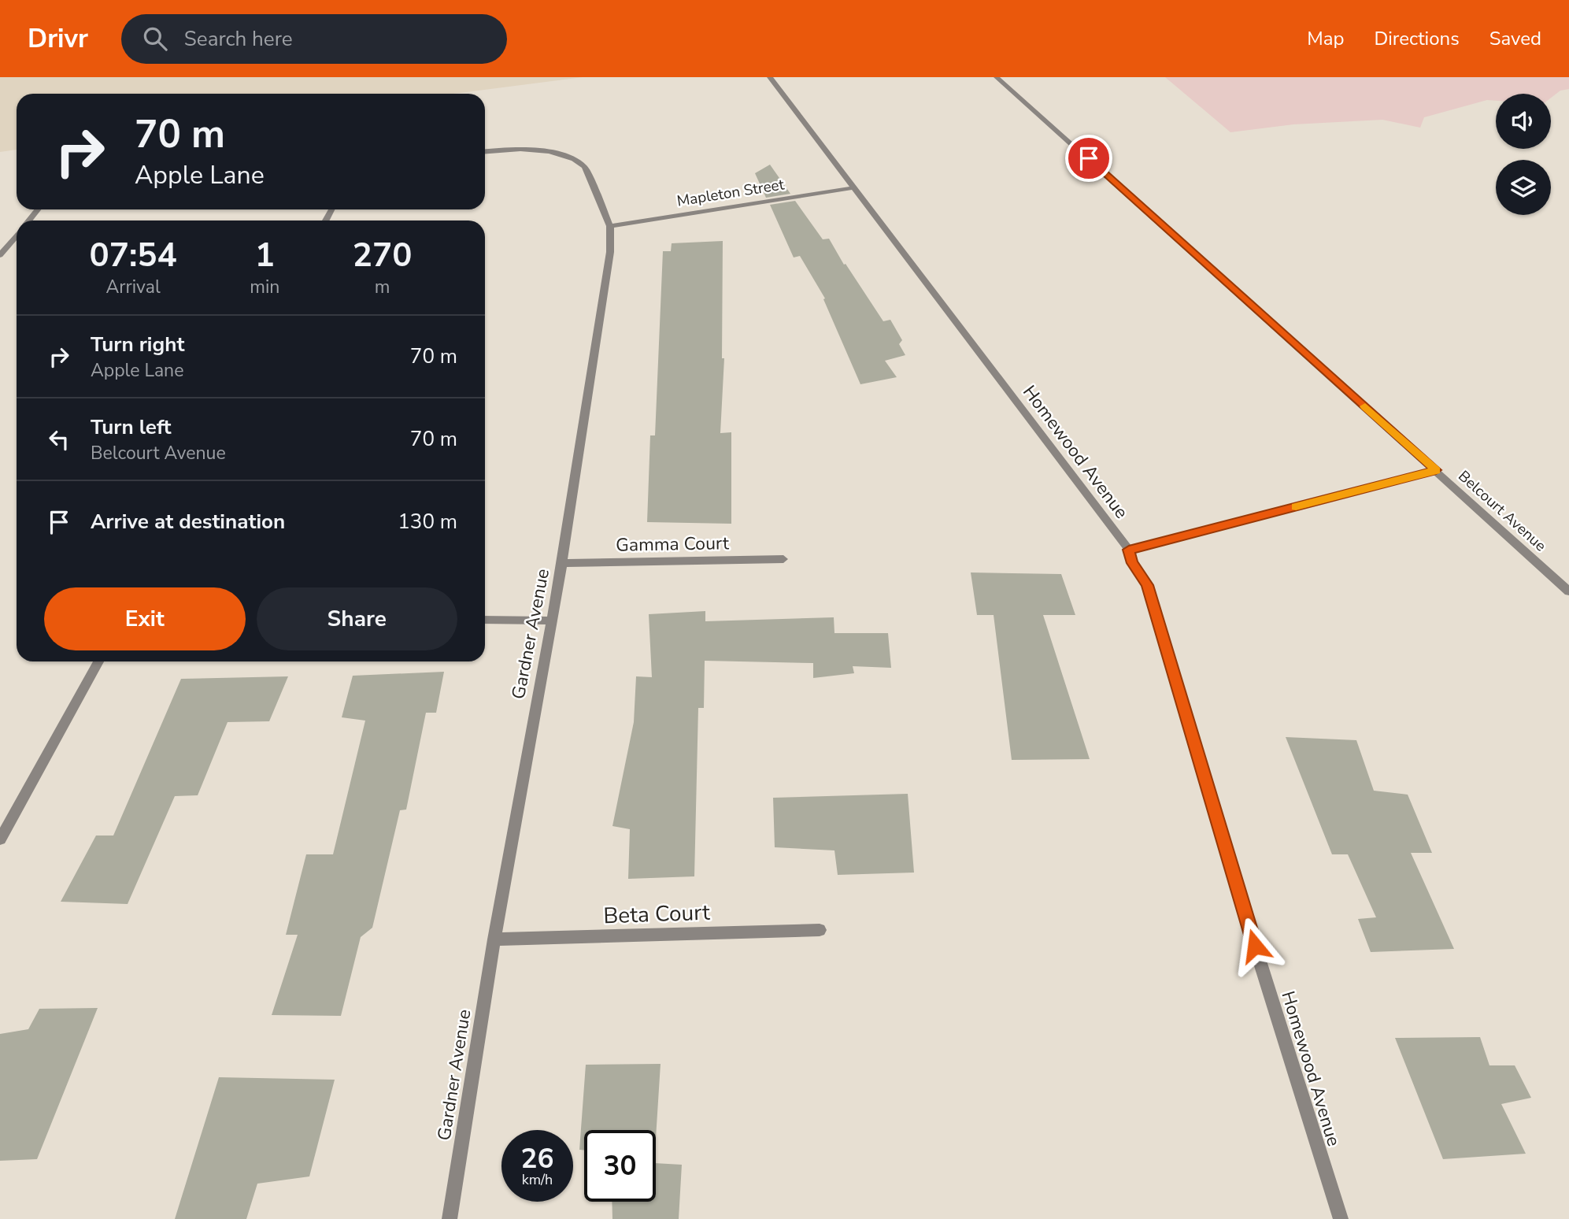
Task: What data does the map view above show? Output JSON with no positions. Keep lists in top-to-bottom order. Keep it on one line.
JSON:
{"streets":{"street":["Mapleton Street","Homewood Avenue","Belcourt Avenue","Gamma Court","Gardner Avenue","Beta Court"]},"crossings":[["Mapleton Street","Homewood Avenue"],["Mapleton Street","Gardner Avenue"],["Gamma Court","Gardner Avenue"],["Gardner Avenue","Beta Court"]],"page":{"header":"Drivr","search":"Search here","nav":["Map","Directions","Saved"],"turn":["70 m","Apple Lane"],"eta":["07:54","Arrival","1","min","270","m"],"list":[{"name":"Turn right","note":"Apple Lane","value":"70 m"},{"name":"Turn left","note":"Belcourt Avenue","value":"70 m"},{"name":"Arrive at destination","value":"130 m"}],"buttons":["Exit","Share"],"speed":"26 km/h","limit":"30"}}
